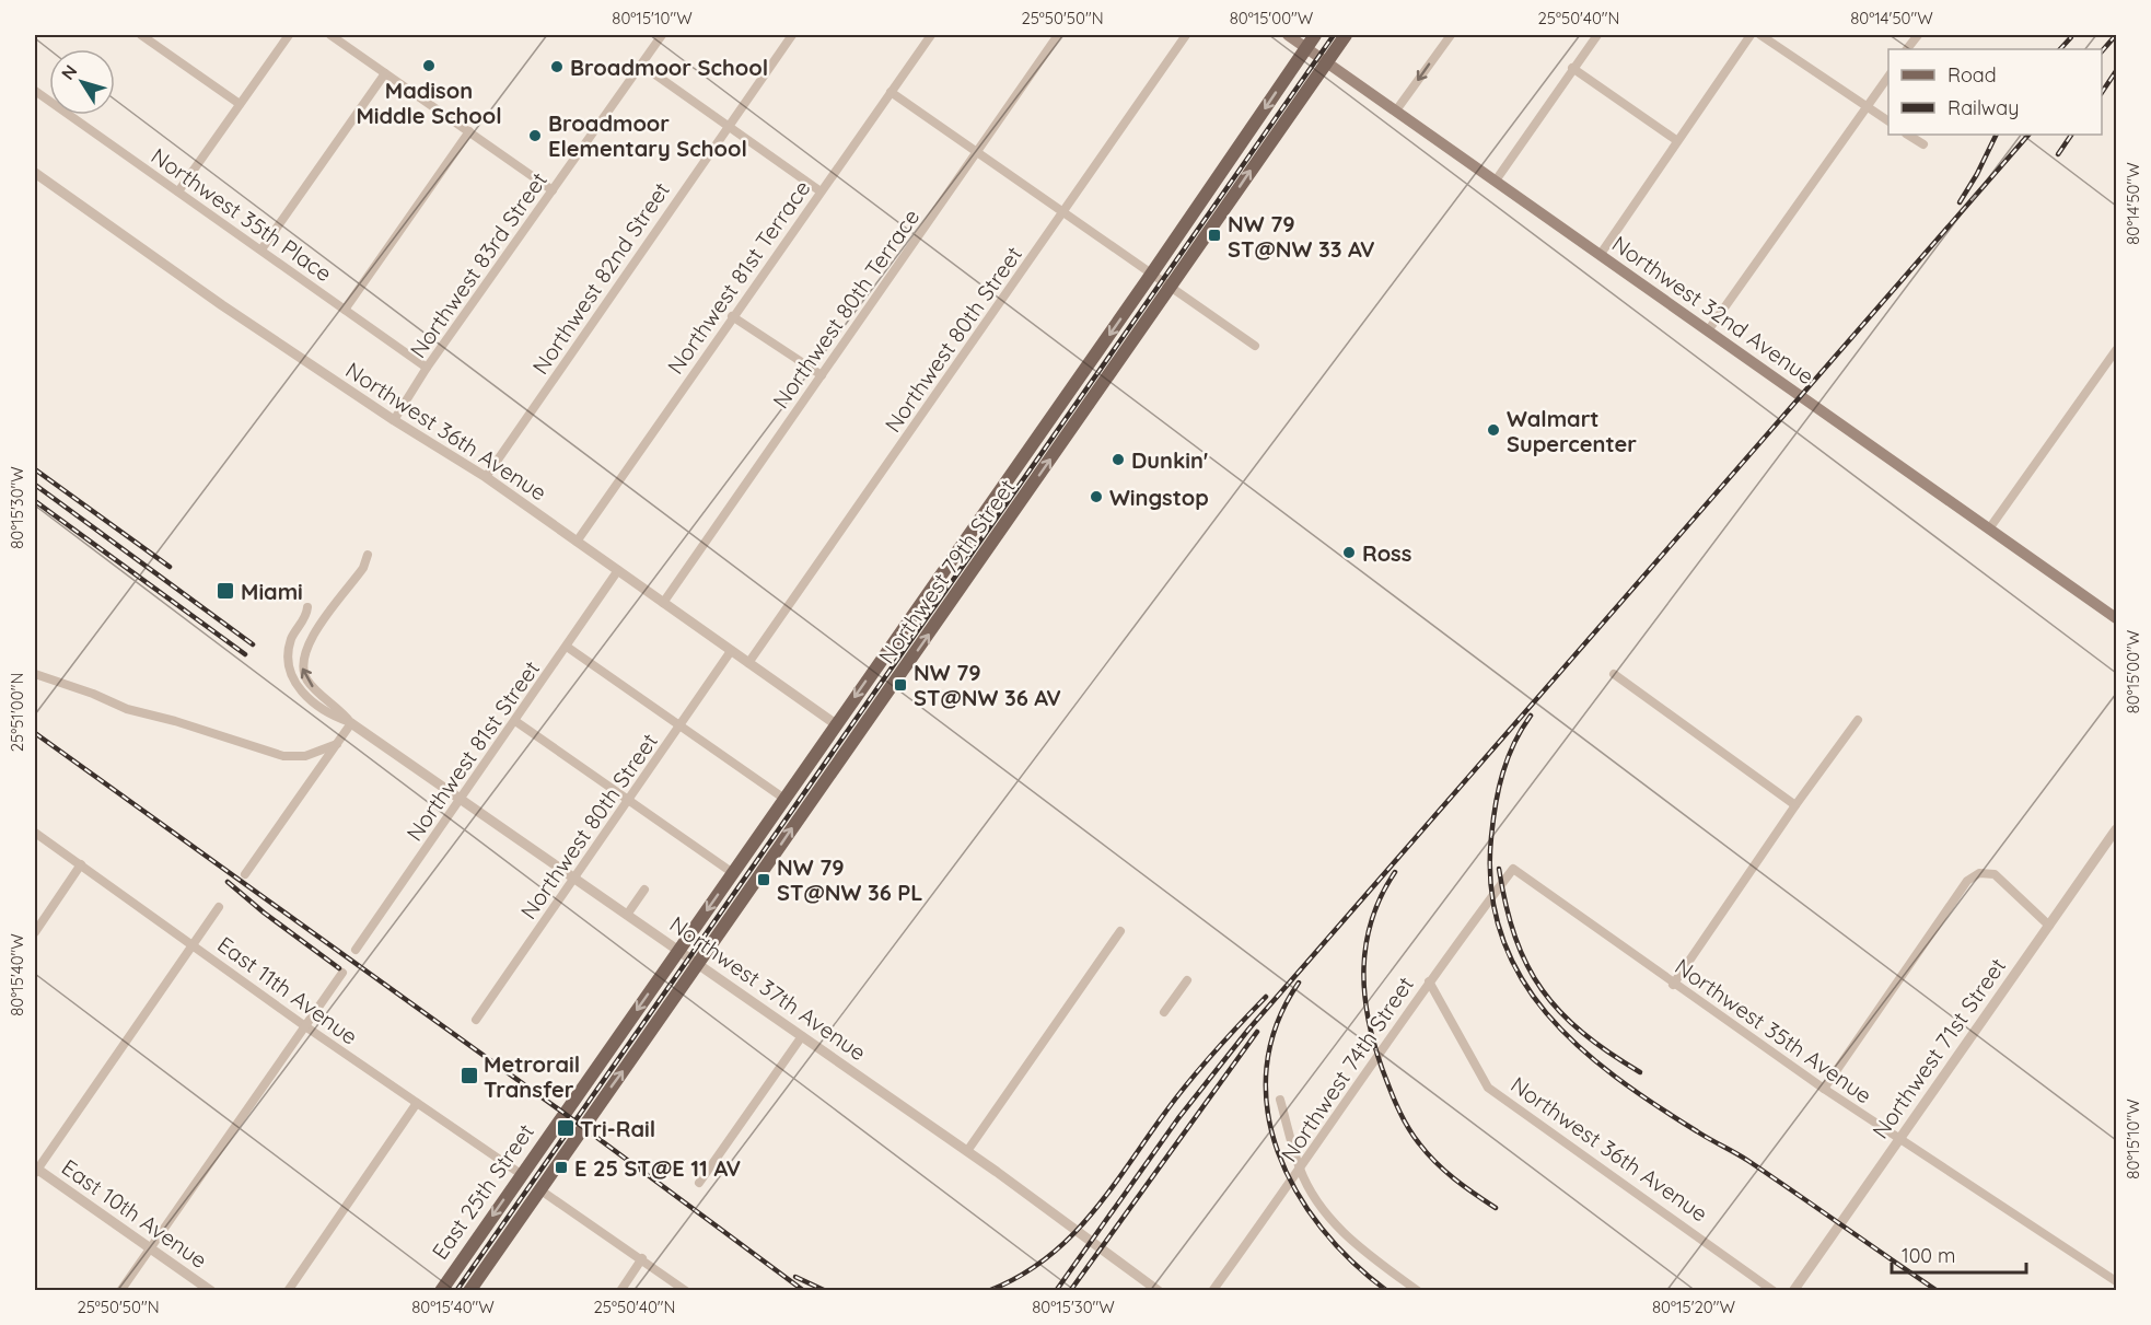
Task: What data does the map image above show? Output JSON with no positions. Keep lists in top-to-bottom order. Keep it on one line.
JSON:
{"streets":{"main road":["Northwest 32nd Avenue","Northwest 79th Street","East 25th Street"],"street":["Northwest 35th Place","Northwest 83rd Street","Northwest 81st Terrace","Northwest 82nd Street","Northwest 80th Terrace","Northwest 80th Street","Northwest 36th Avenue","Northwest 81st Street","Northwest 37th Avenue","East 11th Avenue","Northwest 35th Avenue","Northwest 71st Street","Northwest 74th Street","East 10th Avenue"]},"crossings":[["Northwest 35th Place","Northwest 83rd Street"],["Northwest 83rd Street","Northwest 36th Avenue"],["Northwest 81st Terrace","Northwest 36th Avenue"],["Northwest 82nd Street","Northwest 36th Avenue"],["Northwest 80th Terrace","Northwest 36th Avenue"],["Northwest 32nd Avenue","Northwest 79th Street"],["Northwest 80th Street","Northwest 36th Avenue"],["Northwest 80th Street","Northwest 37th Avenue"],["Northwest 36th Avenue","Northwest 79th Street"],["Northwest 36th Avenue","Northwest 81st Street"],["Northwest 36th Avenue","Northwest 74th Street"],["Northwest 79th Street","Northwest 37th Avenue"],["Northwest 79th Street","East 25th Street"],["Northwest 81st Street","Northwest 37th Avenue"],["East 11th Avenue","East 25th Street"],["Northwest 35th Avenue","Northwest 71st Street"],["Northwest 35th Avenue","Northwest 74th Street"]],"one_way":["East 25th Street"],"places":{"other":["Madison Middle School","Broadmoor School","Broadmoor Elementary School","Walmart Supercenter","Dunkin'","Wingstop","Ross"],"transit":["NW 79 ST@NW 33 AV","Miami","NW 79 ST@NW 36 AV","NW 79 ST@NW 36 PL","Metrorail Transfer","Tri-Rail","E 25 ST@E 11 AV"]},"legend":["Road","Railway"],"scale_bar":"100 m","north":"top left","coordinates":["80°15'10\"W","25°50'50\"N","80°15'00\"W","25°50'40\"N","80°14'50\"W","80°15'30\"W","25°51'00\"N","80°15'40\"W","80°15'20\"W"]}
